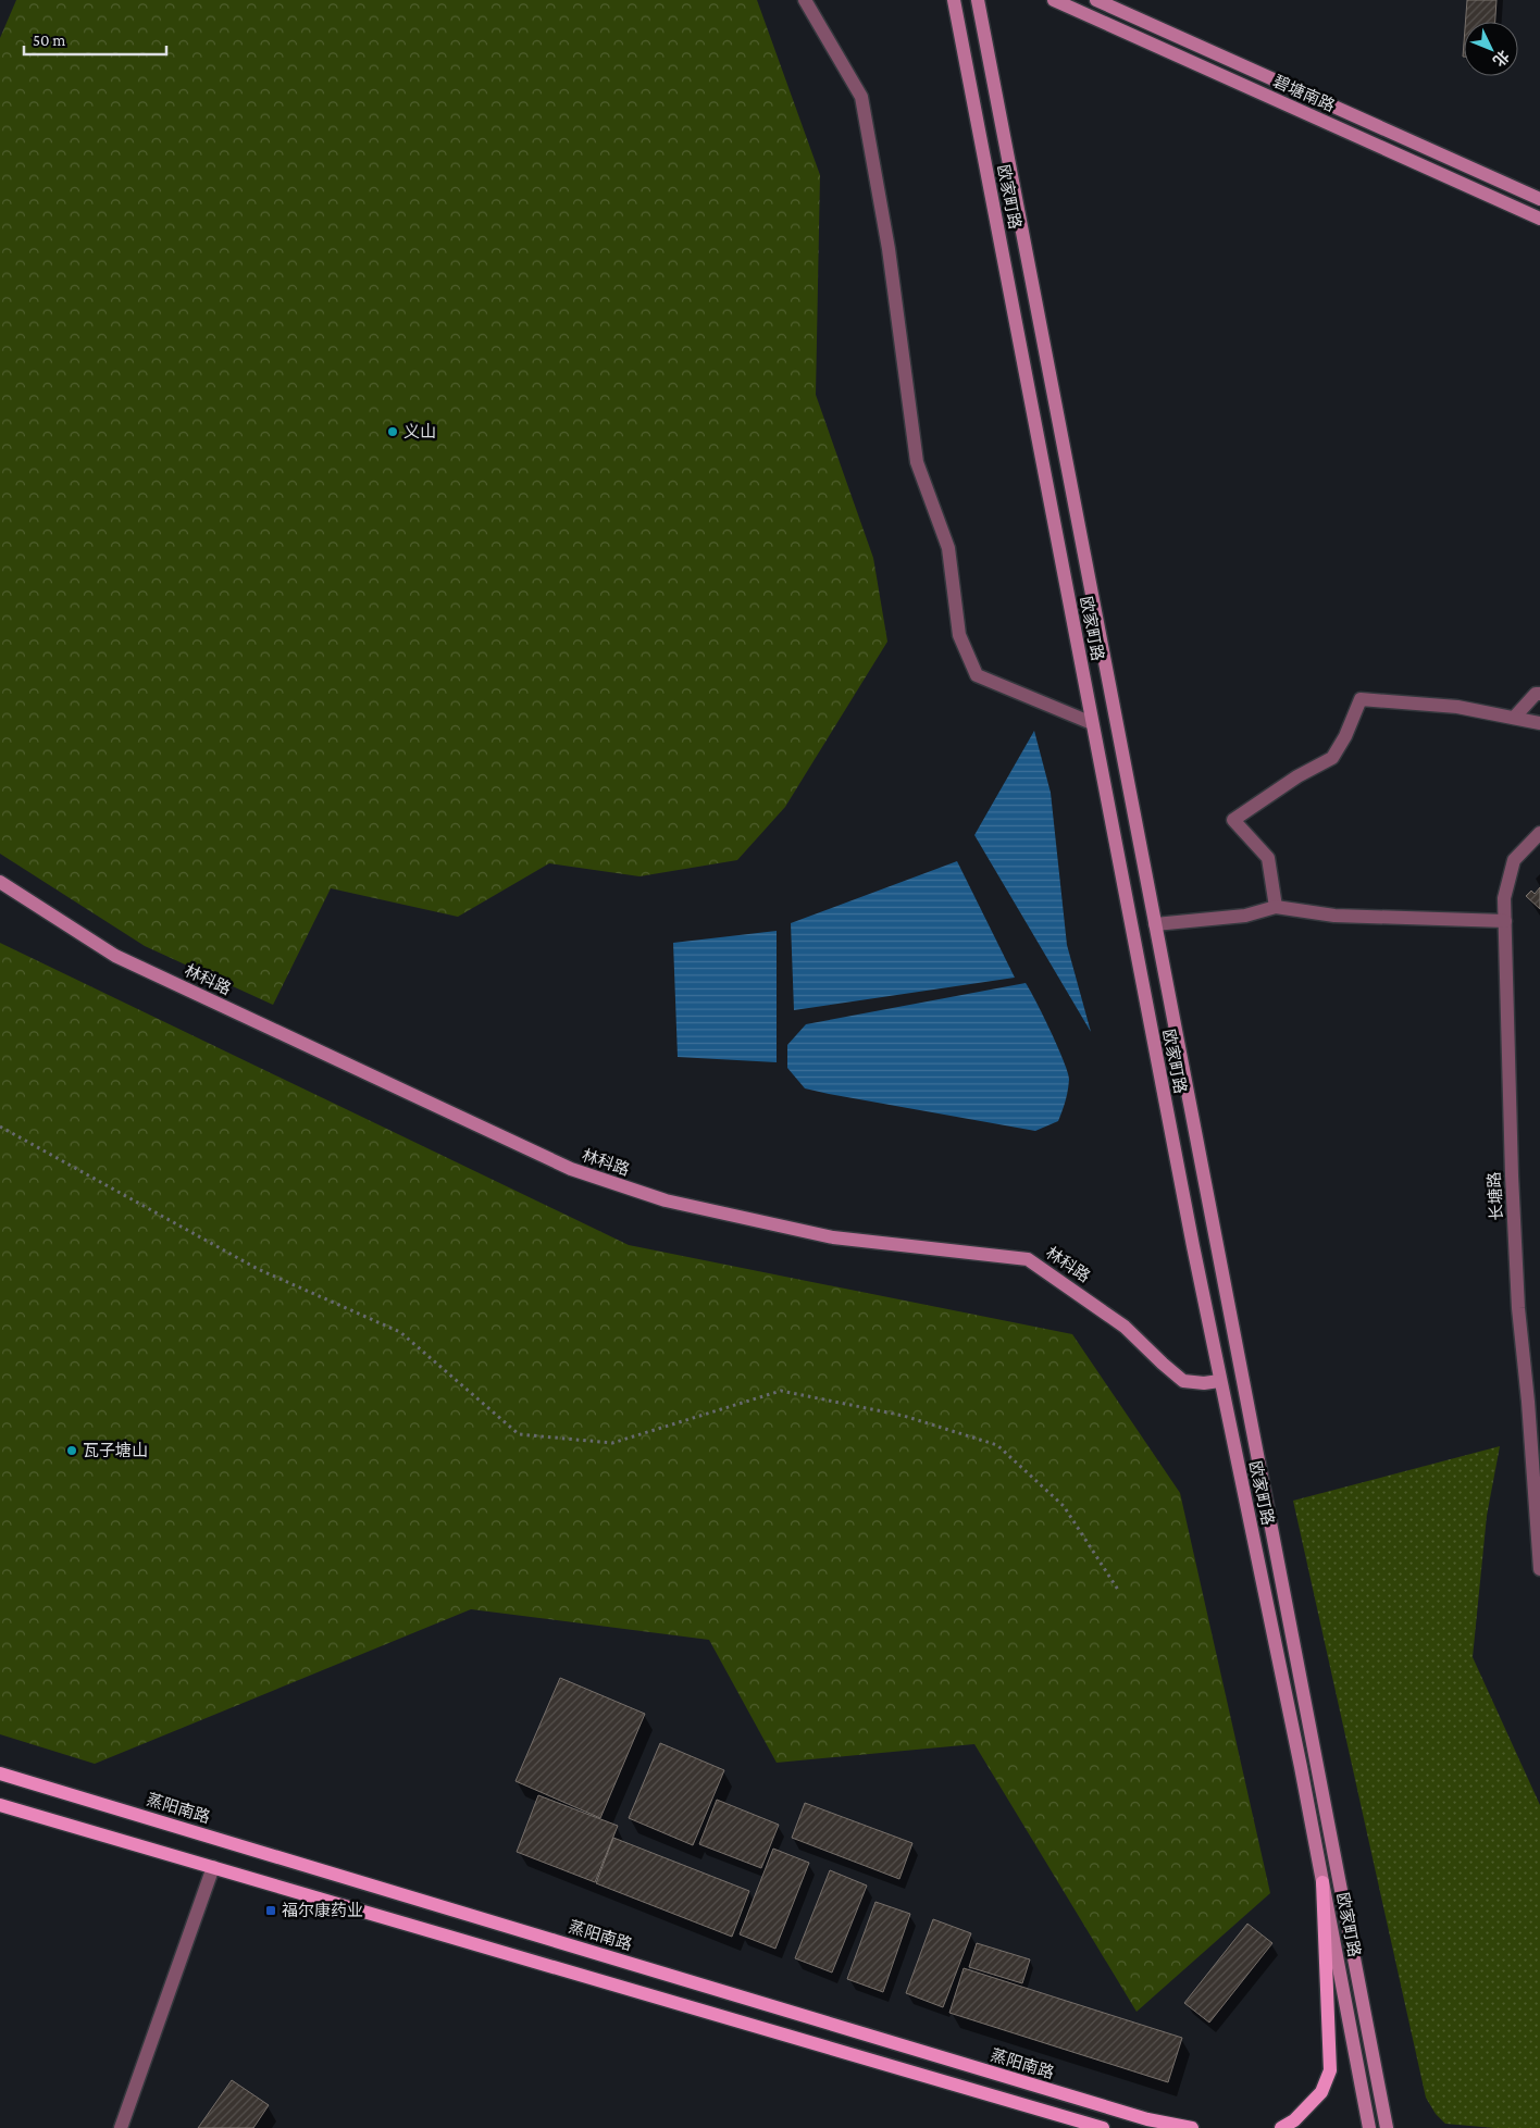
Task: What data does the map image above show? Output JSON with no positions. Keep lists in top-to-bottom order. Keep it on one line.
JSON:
{"streets":{"main road":["碧塘南路","欧家町路","林科路","蒸阳南路"],"street":["长塘路"]},"crossings":[["欧家町路","林科路"]],"places":{"other":["义山","瓦子塘山"],"transit":["福尔康药业"]},"scale_bar":"50 m","north":"bottom right"}
